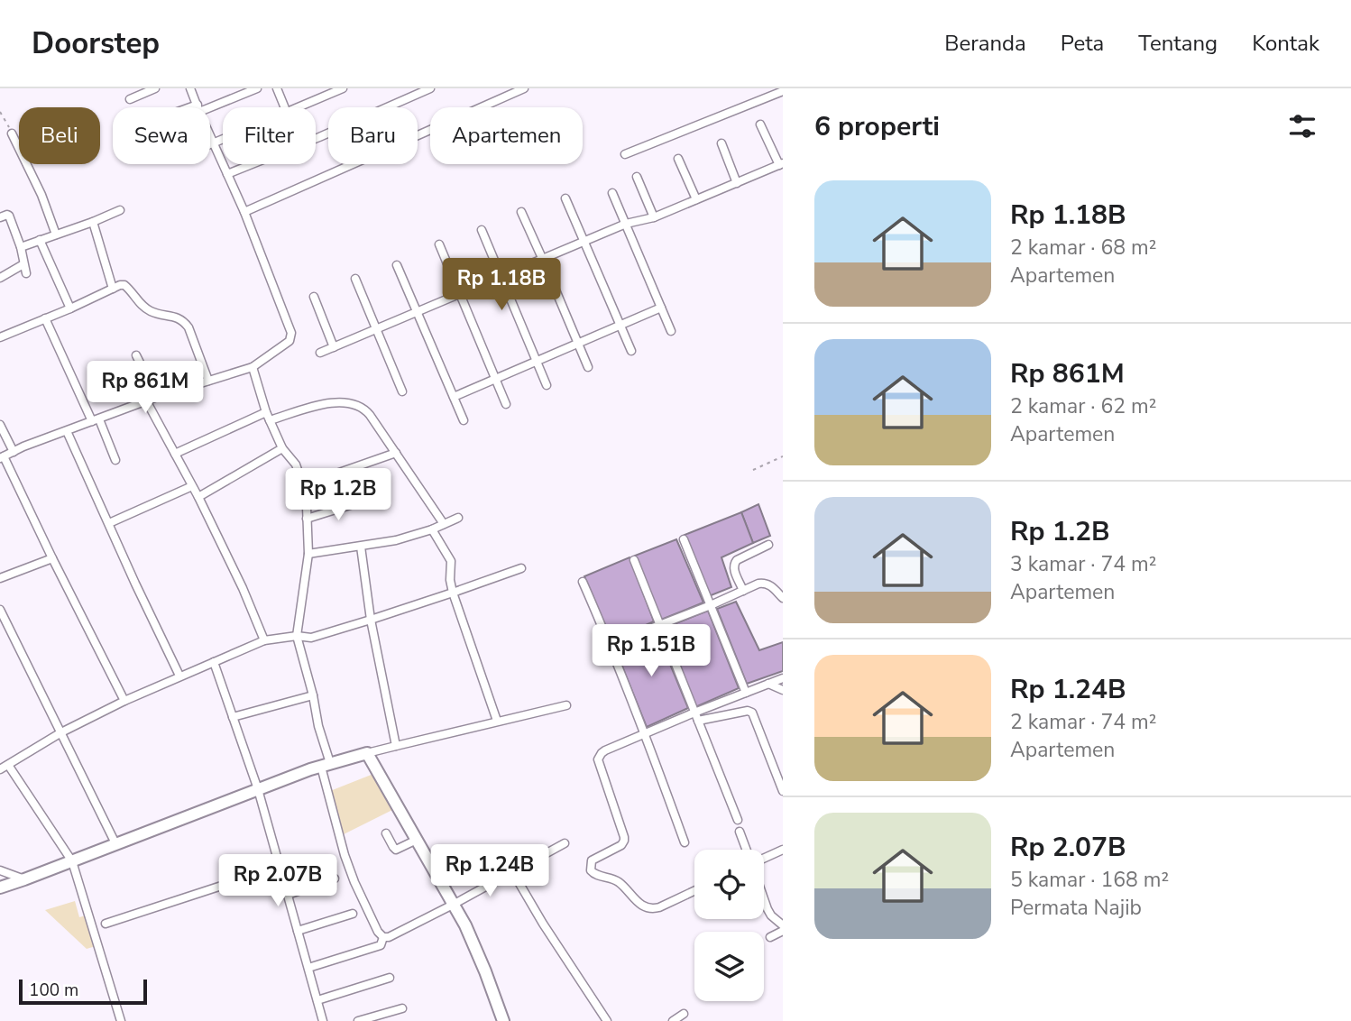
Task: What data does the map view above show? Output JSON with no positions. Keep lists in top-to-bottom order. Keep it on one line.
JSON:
{"scale_bar":"100 m","page":{"header":"Doorstep","nav":["Beranda","Peta","Tentang","Kontak"],"heading":"6 properti","chip":["Beli","Sewa","Filter","Baru","Apartemen"],"list":[{"name":"Rp 1.18B","note":"2 kamar · 68 m² · Apartemen"},{"name":"Rp 861M","note":"2 kamar · 62 m² · Apartemen"},{"name":"Rp 1.2B","note":"3 kamar · 74 m² · Apartemen"},{"name":"Rp 1.24B","note":"2 kamar · 74 m² · Apartemen"},{"name":"Rp 2.07B","note":"5 kamar · 168 m² · Permata Najib"}],"price":["Rp 1.18B","Rp 861M","Rp 1.2B","Rp 1.51B","Rp 1.24B","Rp 2.07B"],"scale":"100 m"}}
